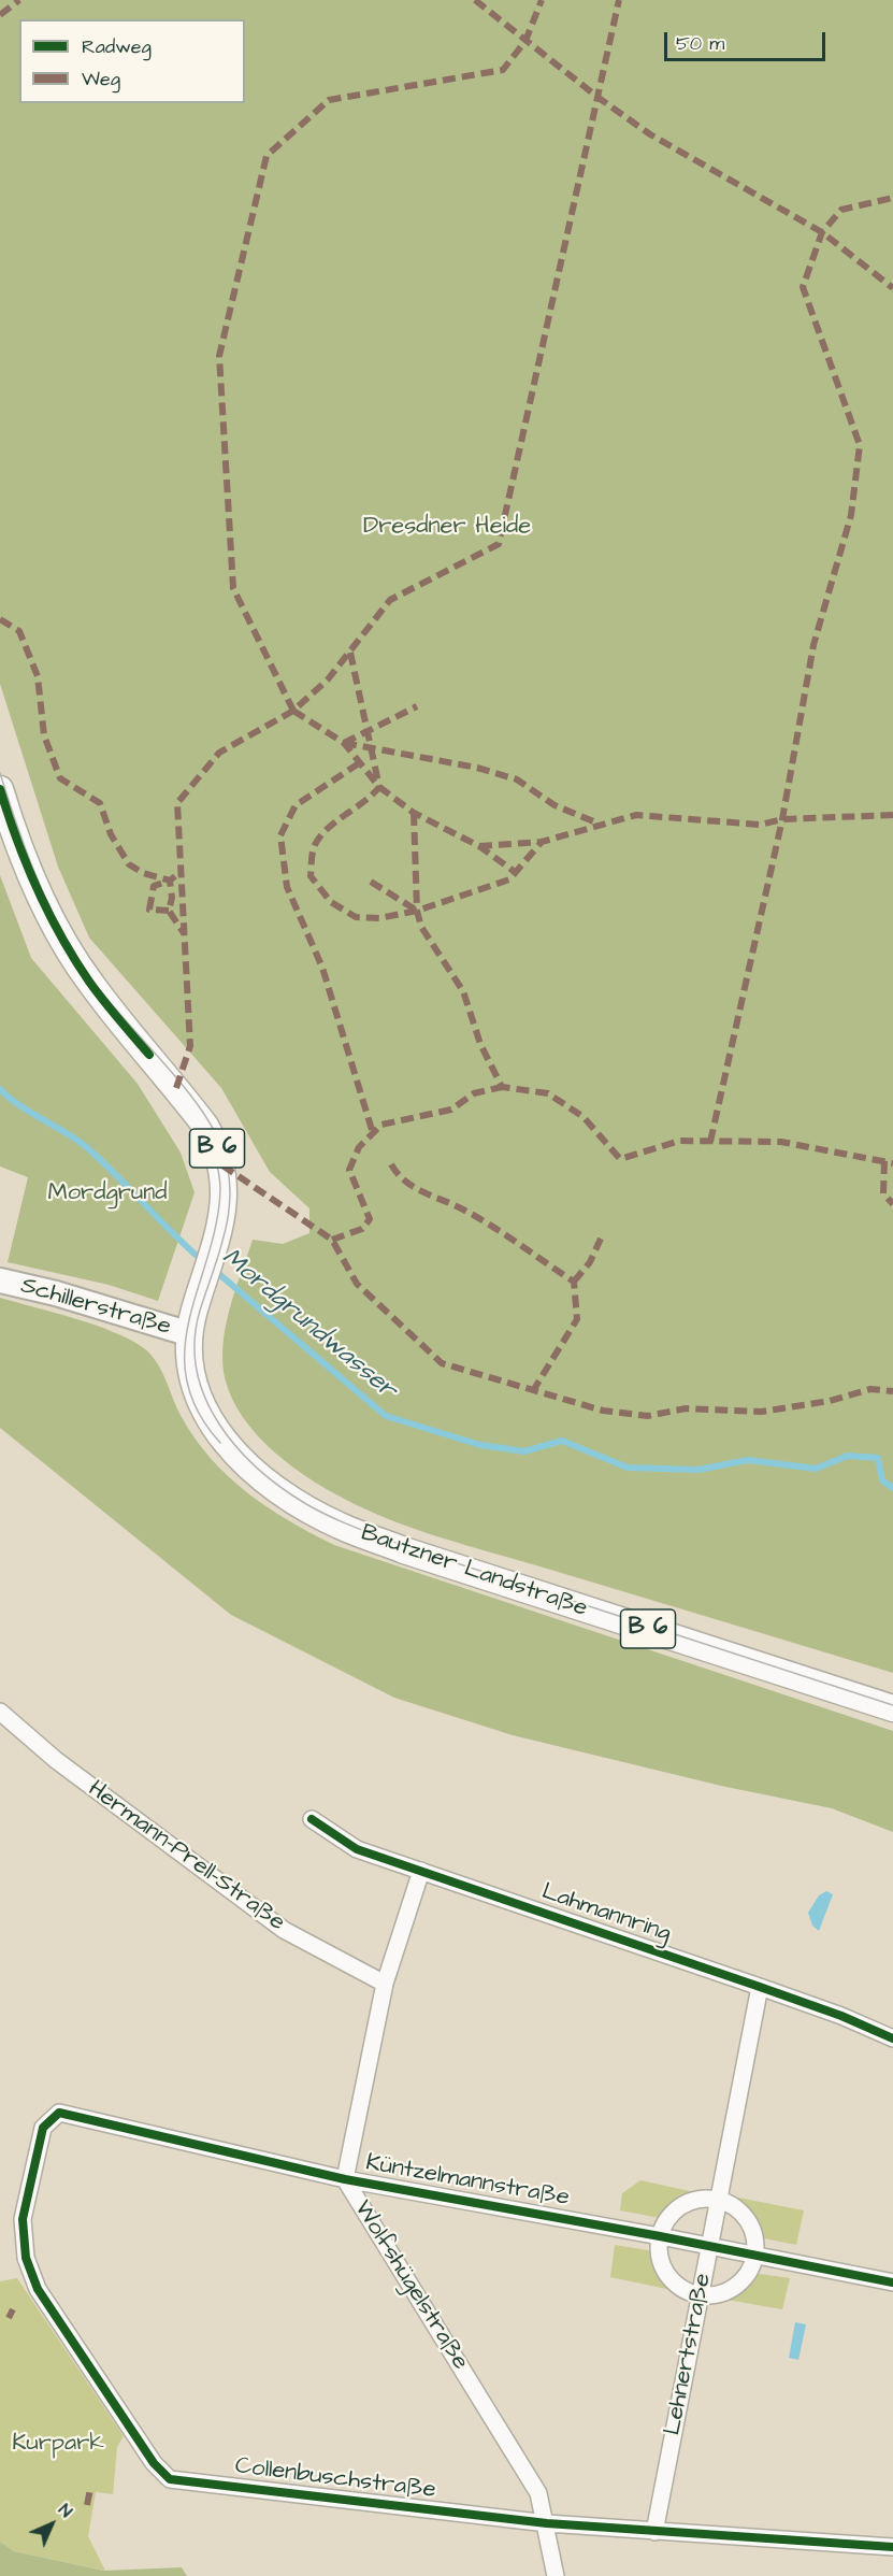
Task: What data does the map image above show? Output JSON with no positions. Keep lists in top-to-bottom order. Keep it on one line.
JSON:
{"streets":{"main road":["B 6","Bautzner Landstraße"],"street":["Schillerstraße","Hermann-Prell-Straße","Lahmannring","Küntzelmannstraße","Wolfshügelstraße","Lehnertstraße","Collenbuschstraße"]},"crossings":[["B 6","Schillerstraße"],["B 6","Bautzner Landstraße"],["Schillerstraße","Bautzner Landstraße"],["Hermann-Prell-Straße","Wolfshügelstraße"],["Lahmannring","Wolfshügelstraße"],["Lahmannring","Lehnertstraße"],["Küntzelmannstraße","Wolfshügelstraße"],["Küntzelmannstraße","Lehnertstraße"],["Küntzelmannstraße","Collenbuschstraße"],["Wolfshügelstraße","Collenbuschstraße"],["Lehnertstraße","Collenbuschstraße"]],"water":["Mordgrundwasser"],"parks":["Dresdner Heide","Mordgrund","Kurpark"],"legend":["Radweg","Weg"],"scale_bar":"50 m","north":"top right"}
